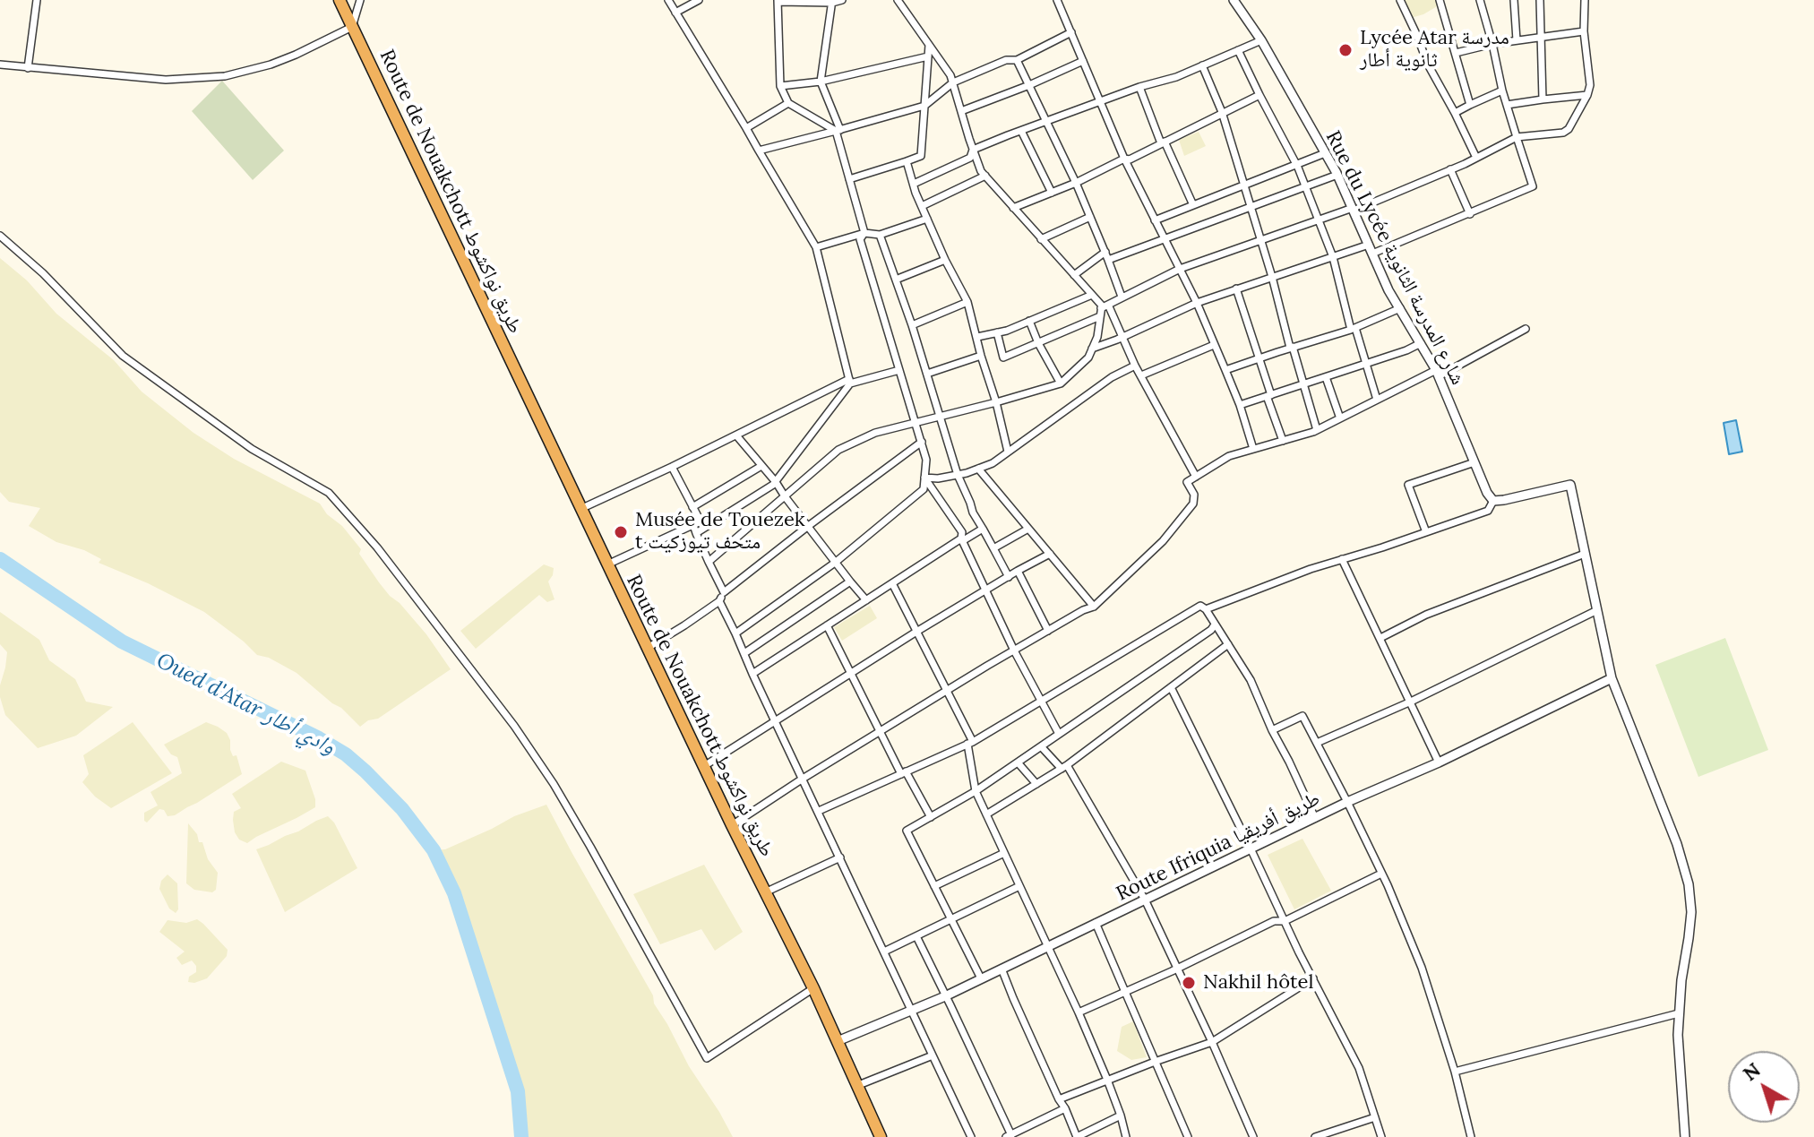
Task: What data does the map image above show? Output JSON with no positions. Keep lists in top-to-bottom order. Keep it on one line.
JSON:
{"streets":{"highway":["Route de Nouakchott طريق نواكشوط"],"street":["Rue du Lycée شارع المدرسة الثانوية","Route Ifriquia طريق أفريقيا"]},"crossings":[["Route de Nouakchott طريق نواكشوط","Route Ifriquia طريق أفريقيا"]],"water":["Oued d'Atar وادي أطار"],"places":["Lycée Atar مدرسة ثانوية أطار","Musée de Touezek t متحف تيوزكيت","Nakhil hôtel"],"north":"top left"}
